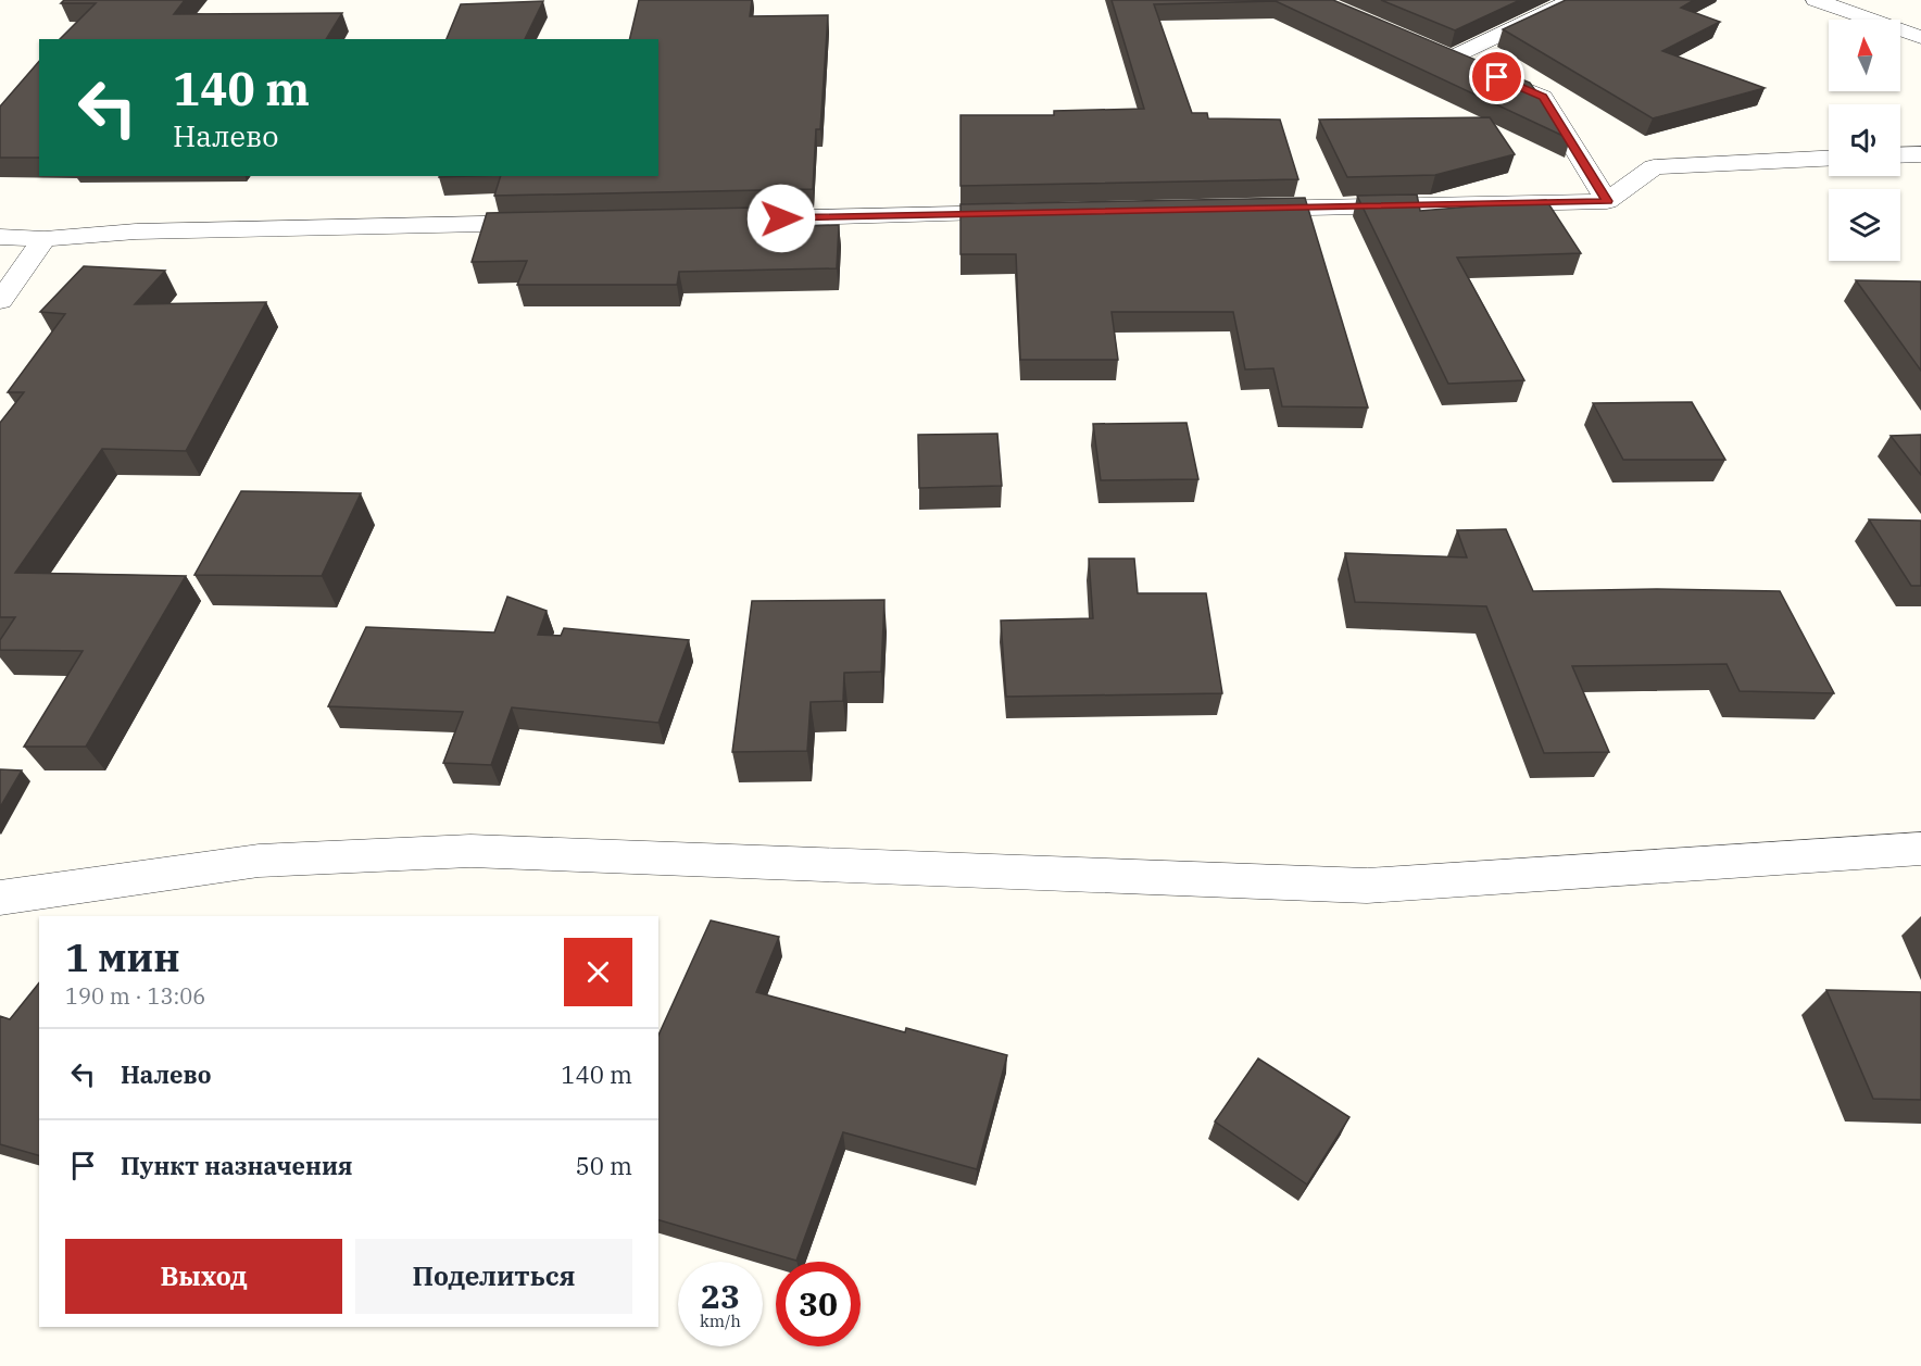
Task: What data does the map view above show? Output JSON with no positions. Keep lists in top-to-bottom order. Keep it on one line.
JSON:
{"north":"top","page":{"turn":["140 m","Налево"],"heading":["1 мин","190 m · 13:06"],"list":[{"name":"Налево","value":"140 m"},{"name":"Пункт назначения","value":"50 m"}],"buttons":["Выход","Поделиться"],"speed":"23 km/h","limit":"30"}}
